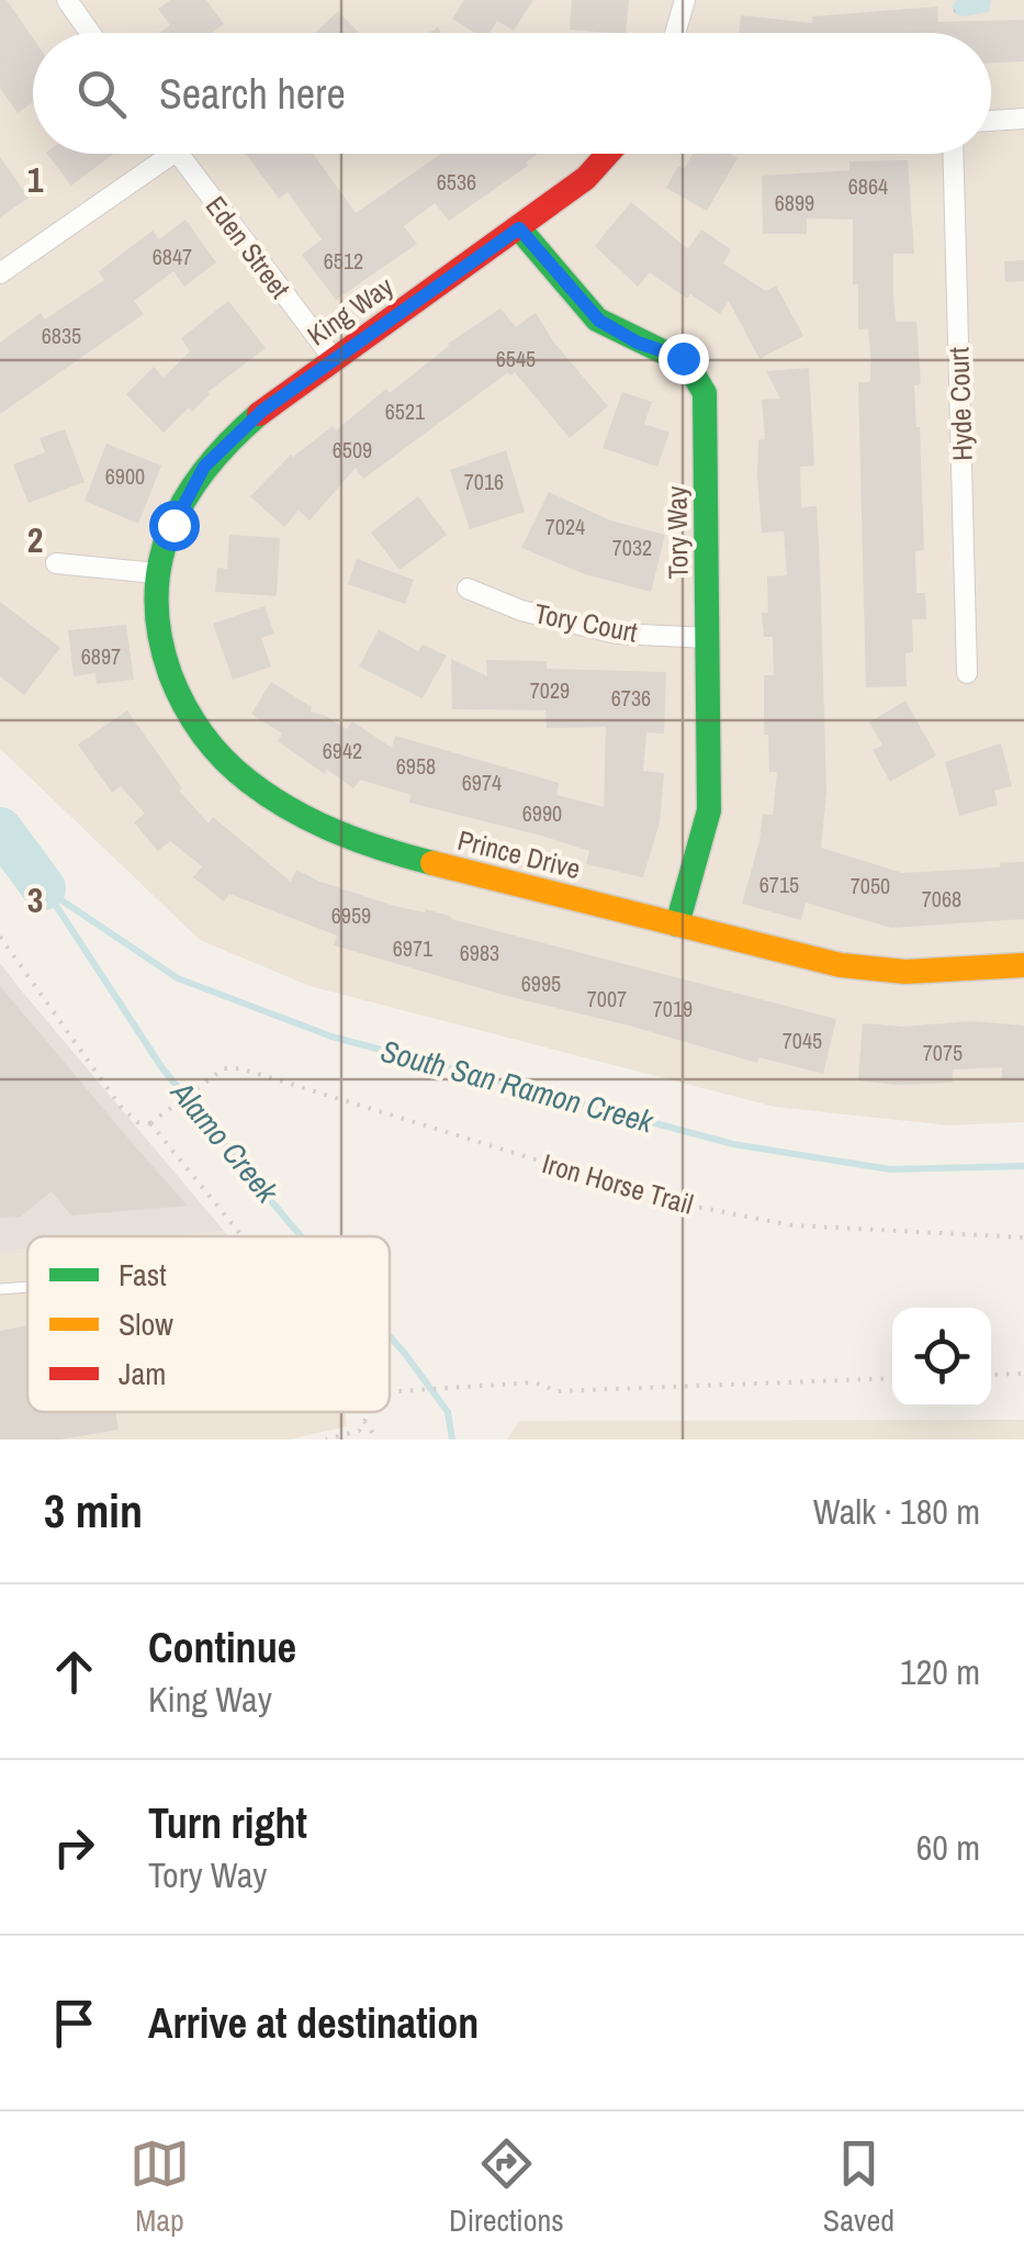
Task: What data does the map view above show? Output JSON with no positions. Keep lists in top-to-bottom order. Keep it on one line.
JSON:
{"streets":{"street":["Eden Street","King Way","Hyde Court","Tory Way","Tory Court","Prince Drive"],"path":["Iron Horse Trail"]},"crossings":[["Eden Street","King Way"],["King Way","Tory Way"],["King Way","Prince Drive"],["Tory Way","Tory Court"],["Tory Way","Prince Drive"]],"water":["South San Ramon Creek","Alamo Creek"],"house_numbers":["6536","6864","6899","6847","6512","6835","6545","6521","6509","6900","7016","7024","7032","6897","7029","6736","6942","6958","6974","6990","6715","7050","7068","6959","6971","6983","6995","7007","7019","7045","7075"],"legend":["Fast","Slow","Jam"],"page":{"search":"Search here","heading":["3 min","Walk · 180 m"],"list":[["Continue","King Way","120 m"],["Turn right","Tory Way","60 m"],"Arrive at destination"],"nav":["Map","Directions","Saved"]},"grid":{"rows":["1","2","3"]}}
